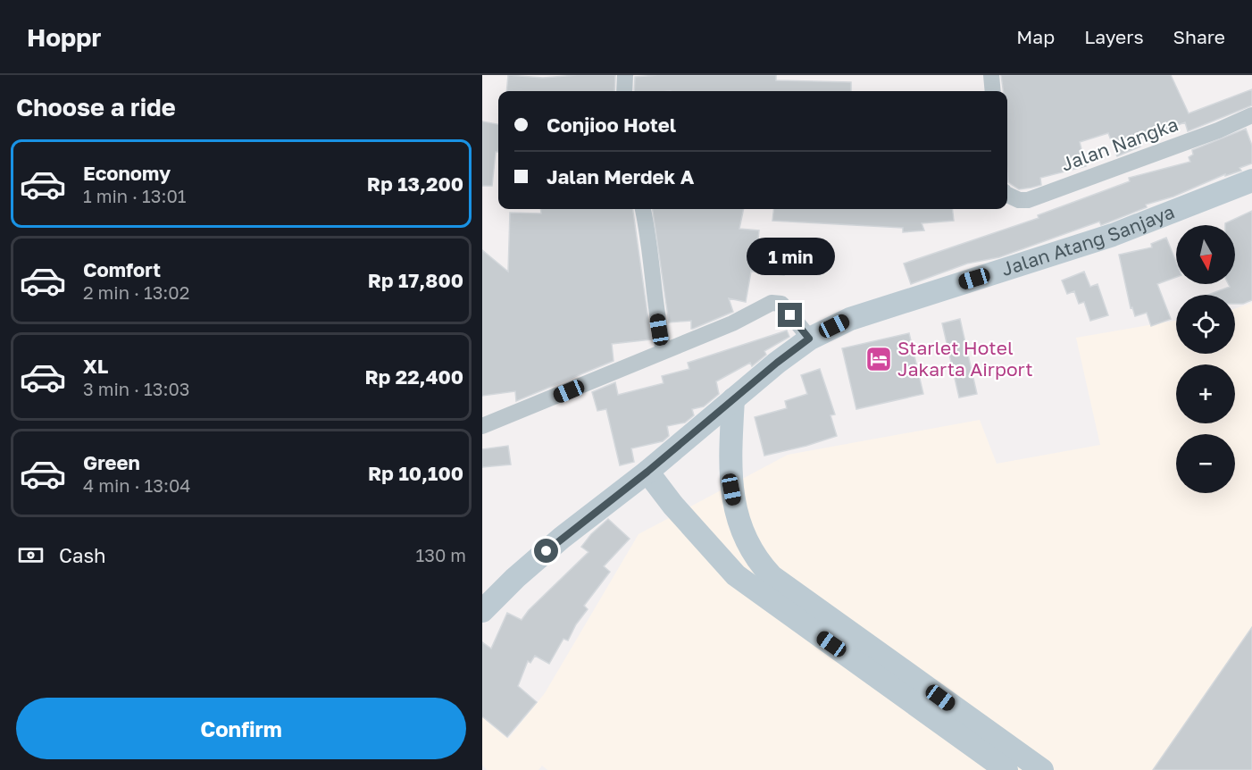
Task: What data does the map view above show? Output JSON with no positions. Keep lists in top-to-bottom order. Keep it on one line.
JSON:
{"streets":{"street":["Jalan Nangka","Jalan Atang Sanjaya"]},"places":{"hotel":["Starlet Hotel Jakarta Airport"]},"north":"bottom","page":{"header":"Hoppr","nav":["Map","Layers","Share"],"heading":"Choose a ride","banner":["Conjioo Hotel","Jalan Merdek A"],"list":[{"name":"Economy","note":"1 min · 13:01","value":"Rp 13,200"},{"name":"Comfort","note":"2 min · 13:02","value":"Rp 17,800"},{"name":"XL","note":"3 min · 13:03","value":"Rp 22,400"},{"name":"Green","note":"4 min · 13:04","value":"Rp 10,100"}],"map_buttons":["+","−"],"bubble":"1 min","pay":["Cash","130 m"],"buttons":"Confirm"}}
